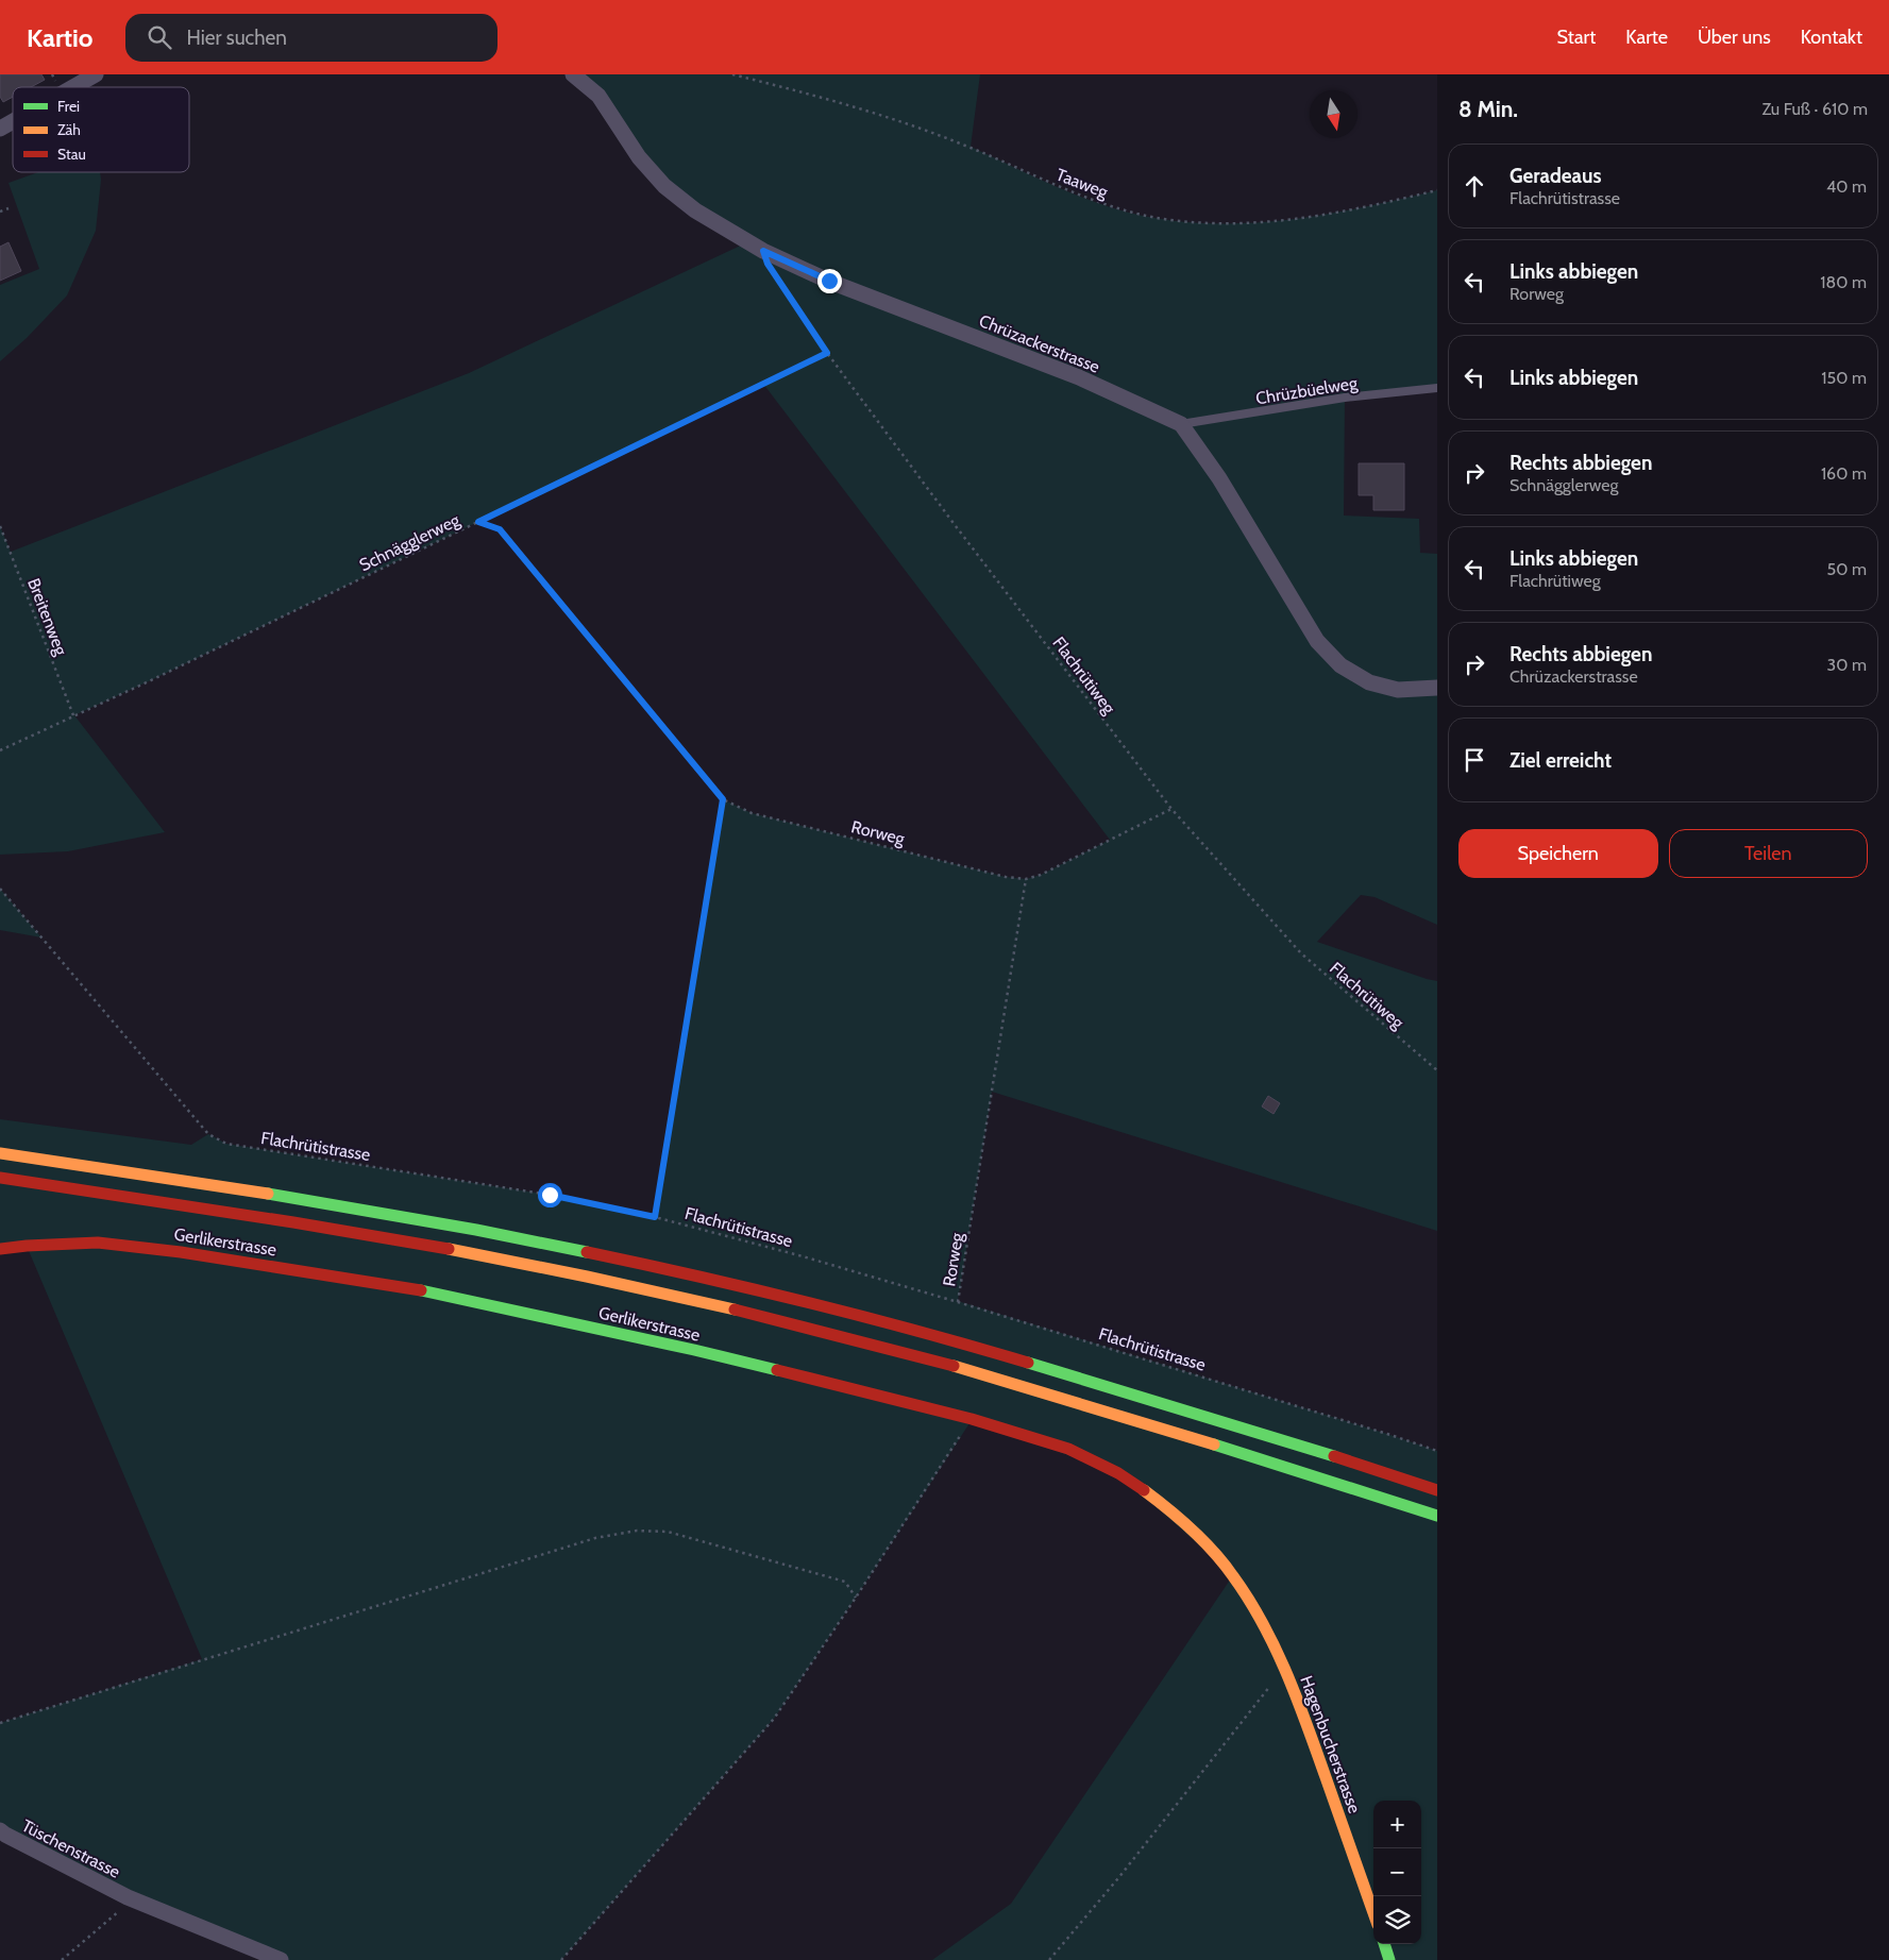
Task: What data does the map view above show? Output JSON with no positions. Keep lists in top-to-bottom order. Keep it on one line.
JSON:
{"streets":{"main road":["Gerlikerstrasse","Hagenbucherstrasse"],"street":["Chrüzackerstrasse","Tüschenstrasse"],"lane":["Chrüzbüelweg"],"path":["Taaweg","Schnägglerweg","Breitenweg","Flachrütiweg","Rorweg","Flachrütistrasse"]},"crossings":[["Chrüzackerstrasse","Chrüzbüelweg"],["Chrüzackerstrasse","Flachrütiweg"],["Schnägglerweg","Breitenweg"],["Schnägglerweg","Flachrütiweg"],["Rorweg","Flachrütistrasse"],["Gerlikerstrasse","Hagenbucherstrasse"]],"legend":["Frei","Zäh","Stau"],"north":"bottom","page":{"header":"Kartio","search":"Hier suchen","nav":["Start","Karte","Über uns","Kontakt"],"heading":["8 Min.","Zu Fuß · 610 m"],"list":[["Geradeaus","Flachrütistrasse","40 m"],["Links abbiegen","Rorweg","180 m"],["Links abbiegen","150 m"],["Rechts abbiegen","Schnägglerweg","160 m"],["Links abbiegen","Flachrütiweg","50 m"],["Rechts abbiegen","Chrüzackerstrasse","30 m"],"Ziel erreicht"],"buttons":["Speichern","Teilen"],"map_buttons":["+","−"]}}
